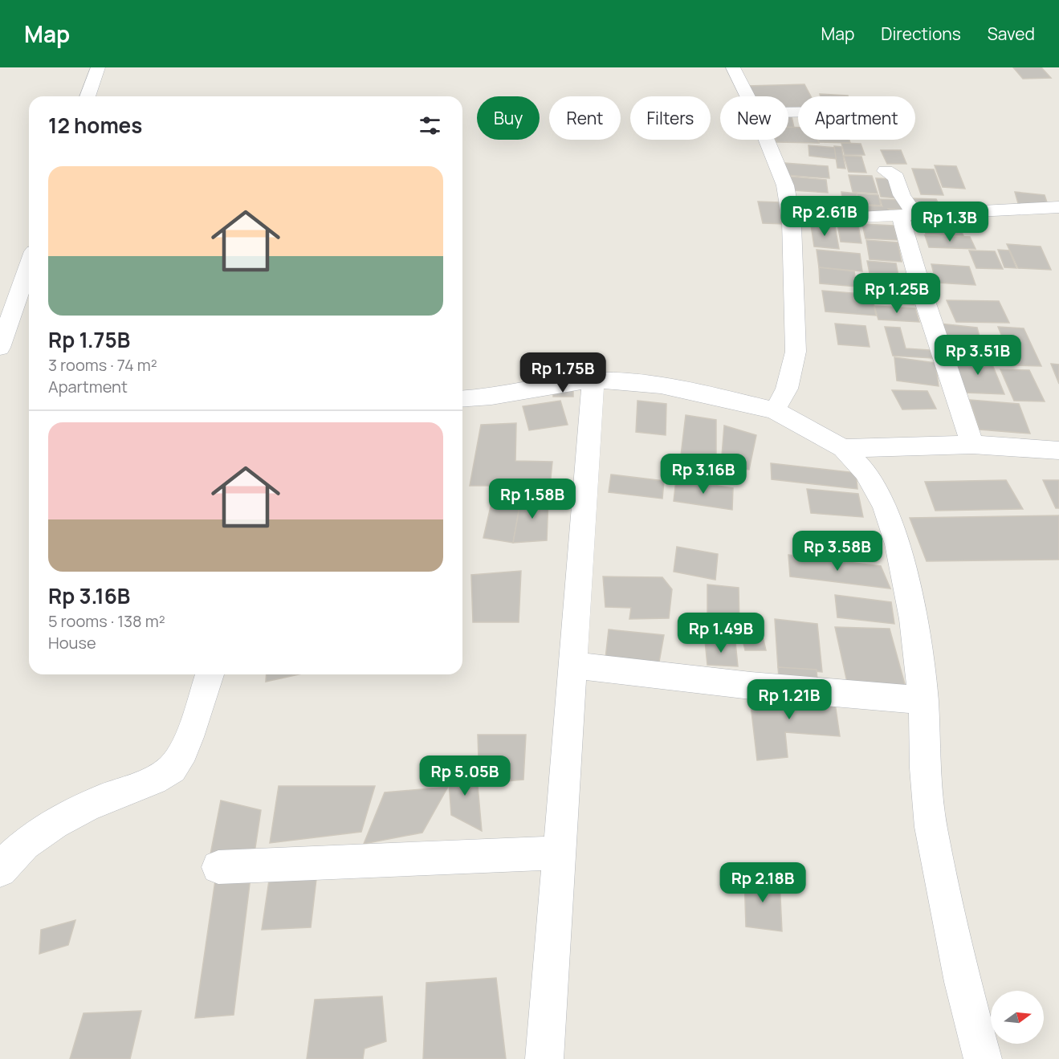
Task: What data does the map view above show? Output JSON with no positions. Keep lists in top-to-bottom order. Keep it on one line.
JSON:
{"north":"right","page":{"header":"Map","nav":["Map","Directions","Saved"],"chip":["Buy","Rent","Filters","New","Apartment"],"heading":"12 homes","list":[{"name":"Rp 1.75B","note":"3 rooms · 74 m² · Apartment"},{"name":"Rp 3.16B","note":"5 rooms · 138 m² · House"}],"price":["Rp 2.61B","Rp 1.3B","Rp 1.25B","Rp 3.51B","Rp 1.75B","Rp 3.16B","Rp 1.58B","Rp 3.58B","Rp 1.49B","Rp 1.21B","Rp 5.05B","Rp 2.18B"]}}
